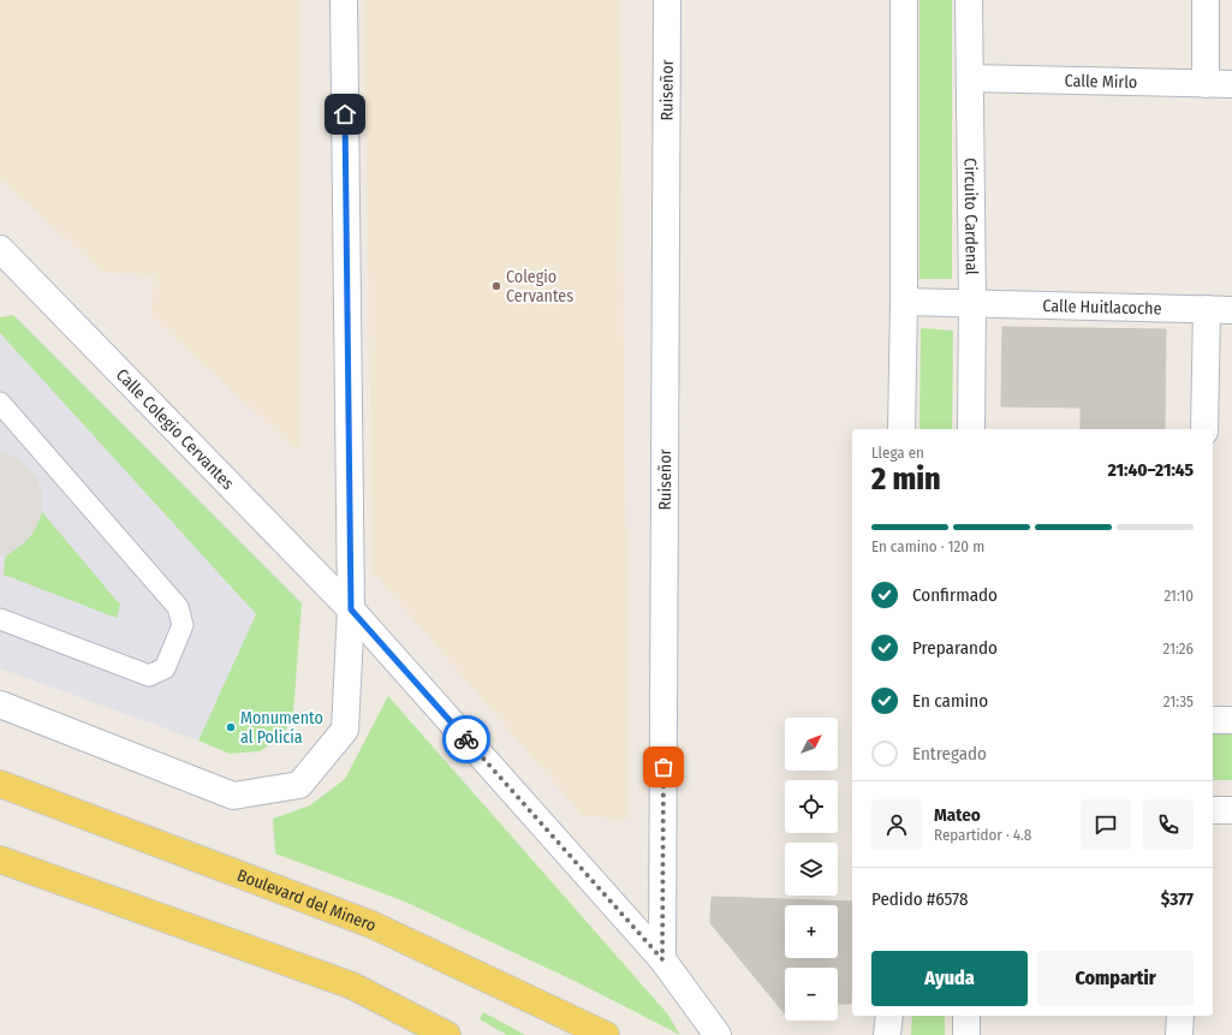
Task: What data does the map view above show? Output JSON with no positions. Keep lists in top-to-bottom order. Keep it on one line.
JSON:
{"streets":{"main road":["Boulevard del Minero"],"street":["Calle Mirlo","Ruiseñor","Circuito Cardenal","Calle Huitlacoche","Calle Colegio Cervantes"]},"crossings":[["Calle Mirlo","Circuito Cardenal"],["Ruiseñor","Calle Colegio Cervantes"],["Circuito Cardenal","Calle Huitlacoche"]],"places":["Colegio Cervantes","Monumento al Policía"],"north":"top right","page":{"heading":["2 min","Llega en","21:40–21:45"],"panel":["Mateo","Repartidor · 4.8","Pedido #6578","$377"],"bar":"En camino · 120 m","list":[["Confirmado","21:10"],["Preparando","21:26"],["En camino","21:35"],"Entregado"],"map_buttons":["+","−"],"buttons":["Ayuda","Compartir"]}}
